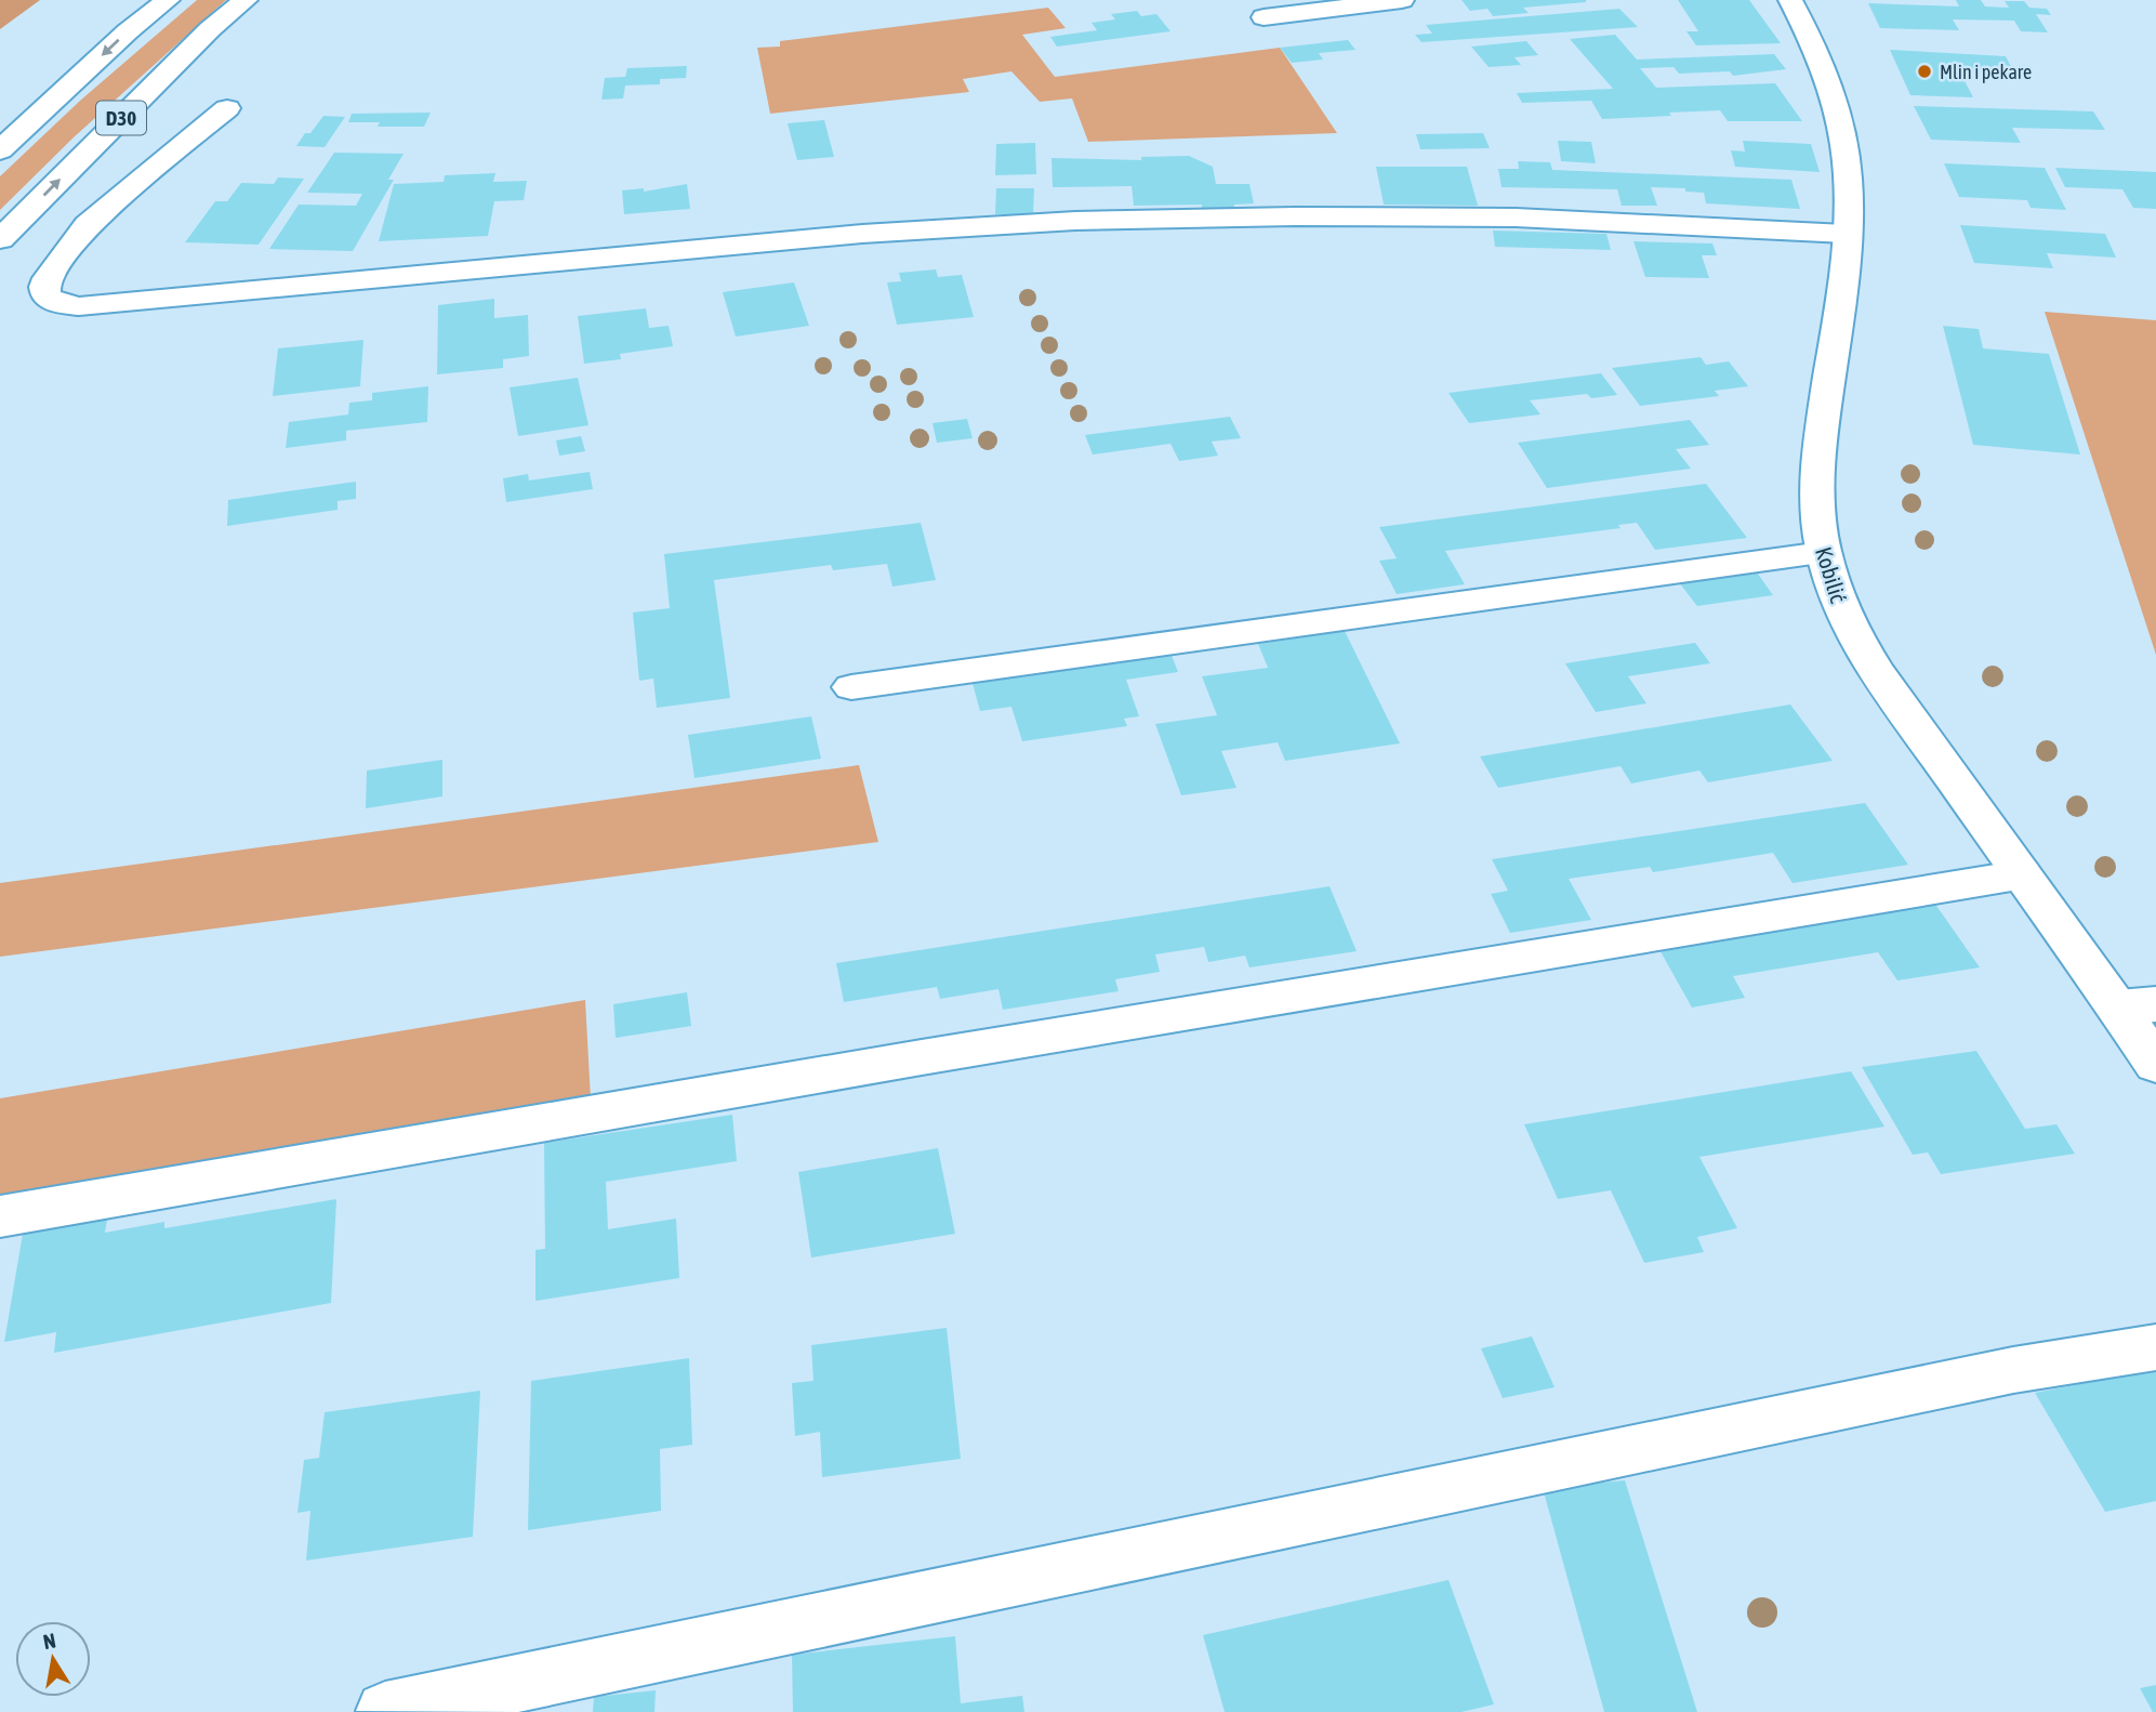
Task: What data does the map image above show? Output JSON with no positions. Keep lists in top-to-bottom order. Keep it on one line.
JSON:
{"streets":{"street":["D30","Kobilić"]},"places":["Mlin i pekare"],"north":"top"}
